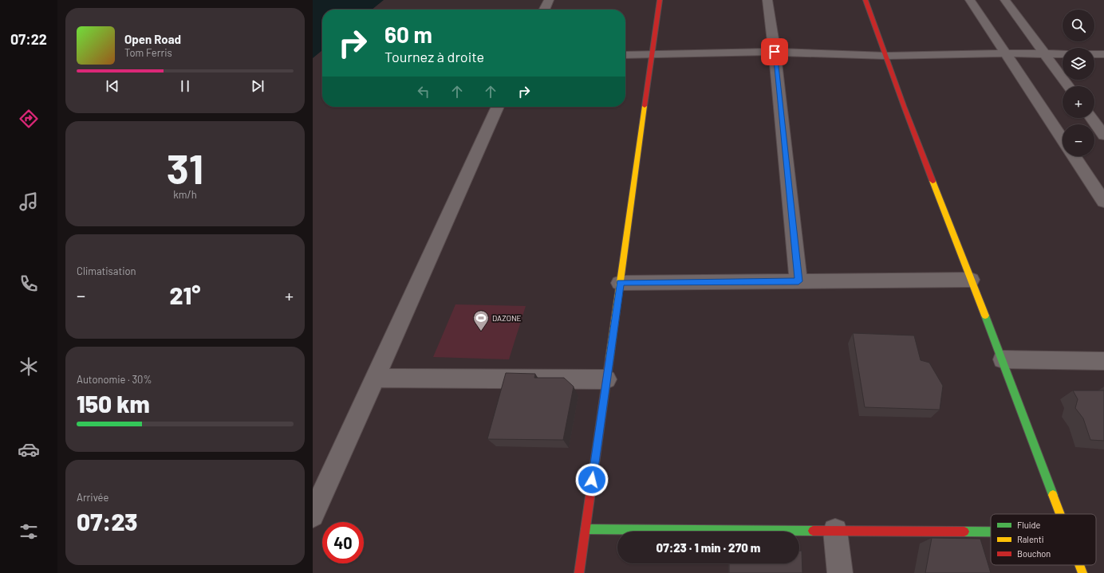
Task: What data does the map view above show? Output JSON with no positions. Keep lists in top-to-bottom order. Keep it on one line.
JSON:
{"places":{"sports":["DAZONE"]},"legend":["Fluide","Ralenti","Bouchon"],"page":{"tabs":"07:22","map_buttons":["+","−"],"turn":["60 m","Tournez à droite"],"song":["Open Road","Tom Ferris"],"tile":[["31","km/h"],"Climatisation",["Autonomie · 30%","150 km"],["Arrivée","07:23"]],"heat":["−","21°","+"],"limit":"40","trip":"07:23 · 1 min · 270 m"}}
